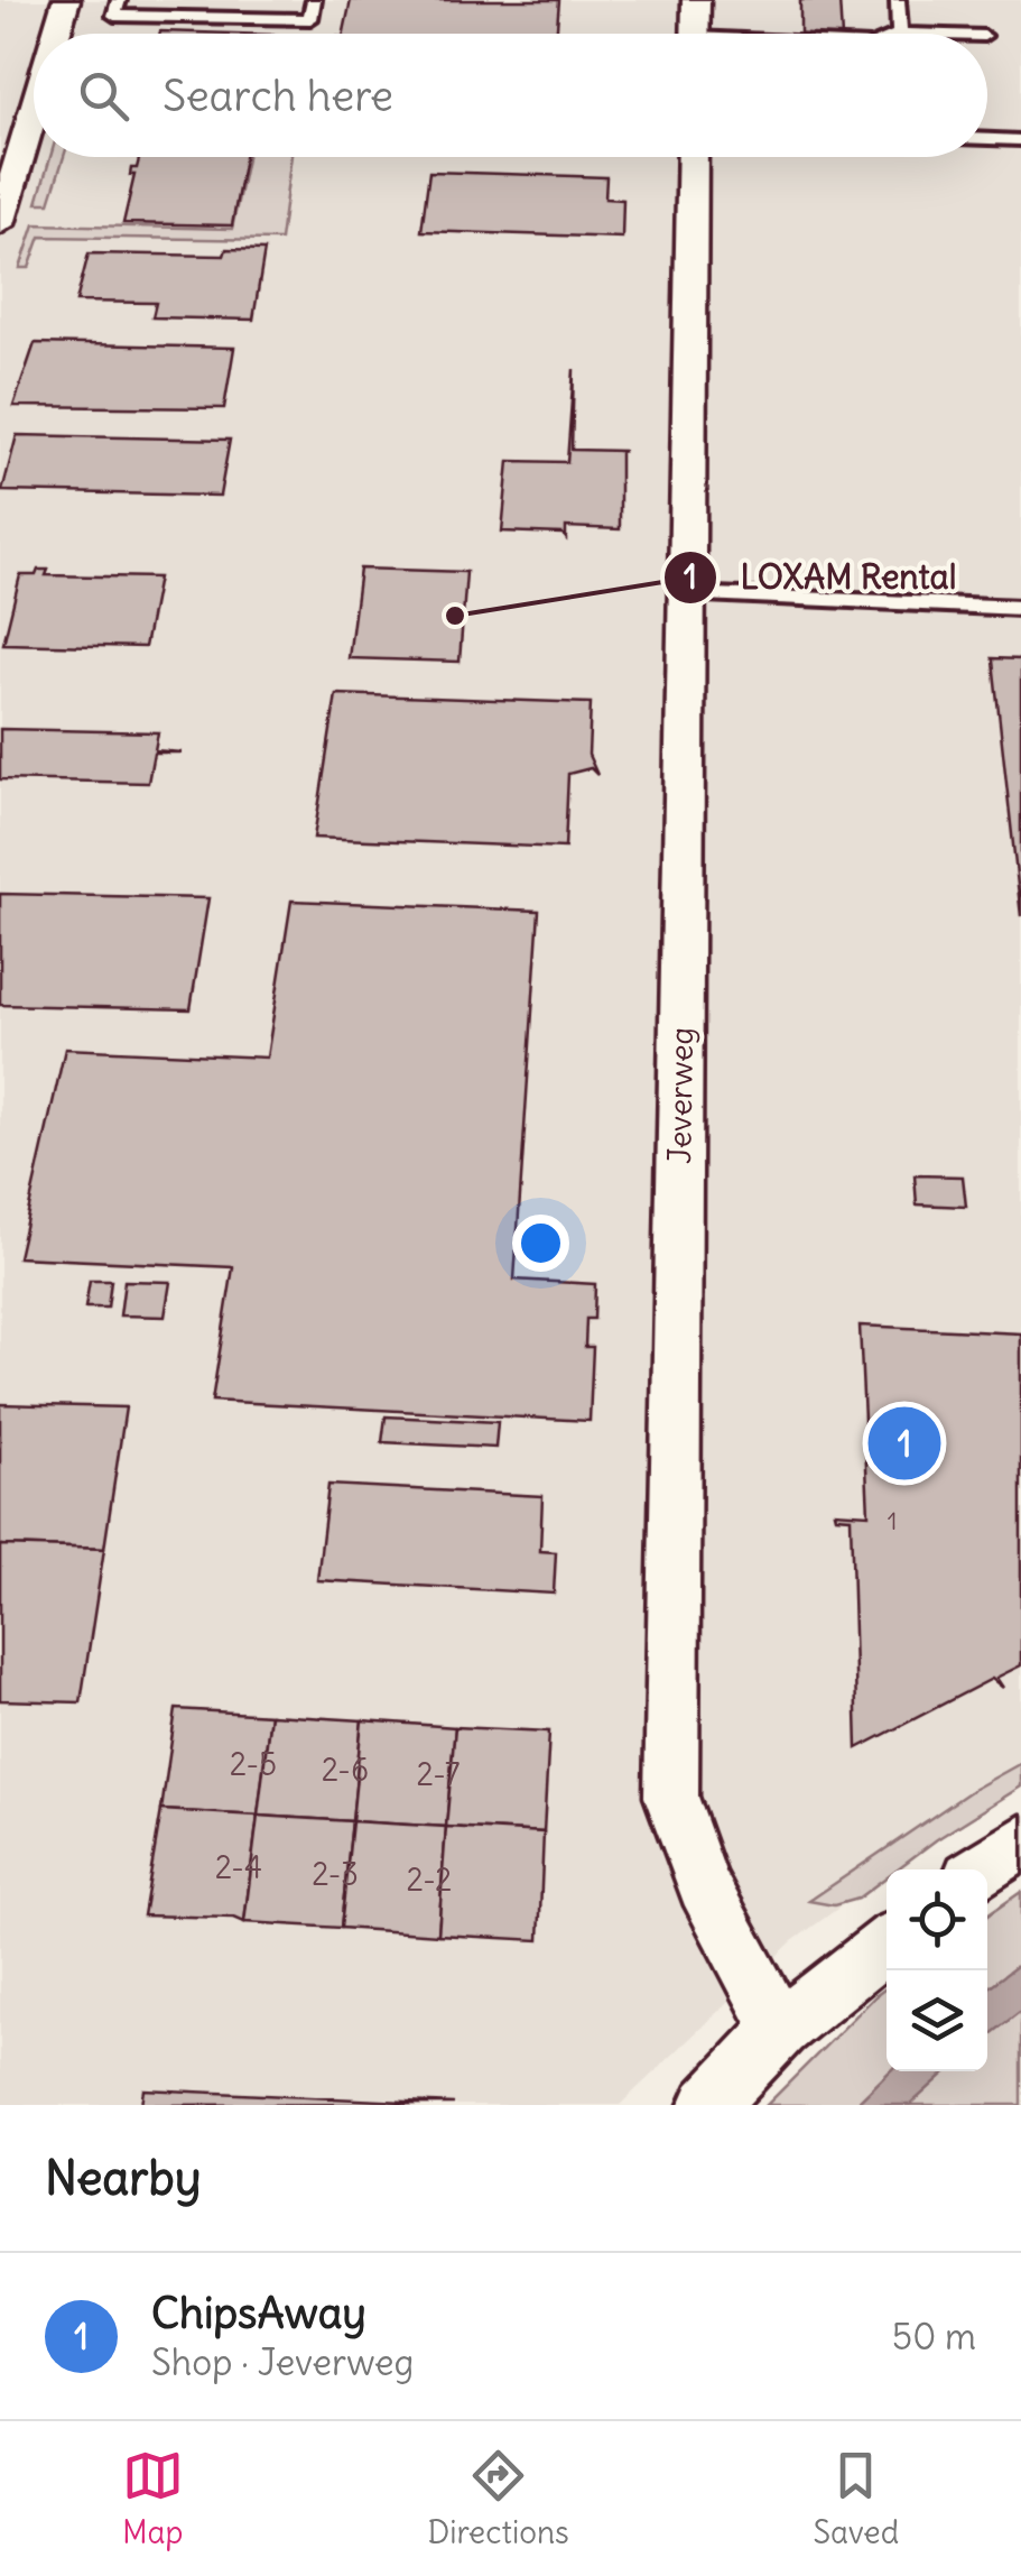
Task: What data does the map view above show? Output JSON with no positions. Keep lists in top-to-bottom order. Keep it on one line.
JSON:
{"streets":{"street":["Jeverweg"]},"places":["LOXAM Rental"],"house_numbers":["1","2-5","2-6","2-7","2-4","2-3","2-2"],"page":{"search":"Search here","pins":"1","heading":"Nearby","list":[{"mark":"1","name":"ChipsAway","note":"Shop · Jeverweg","value":"50 m"}],"nav":["Map","Directions","Saved"]}}
